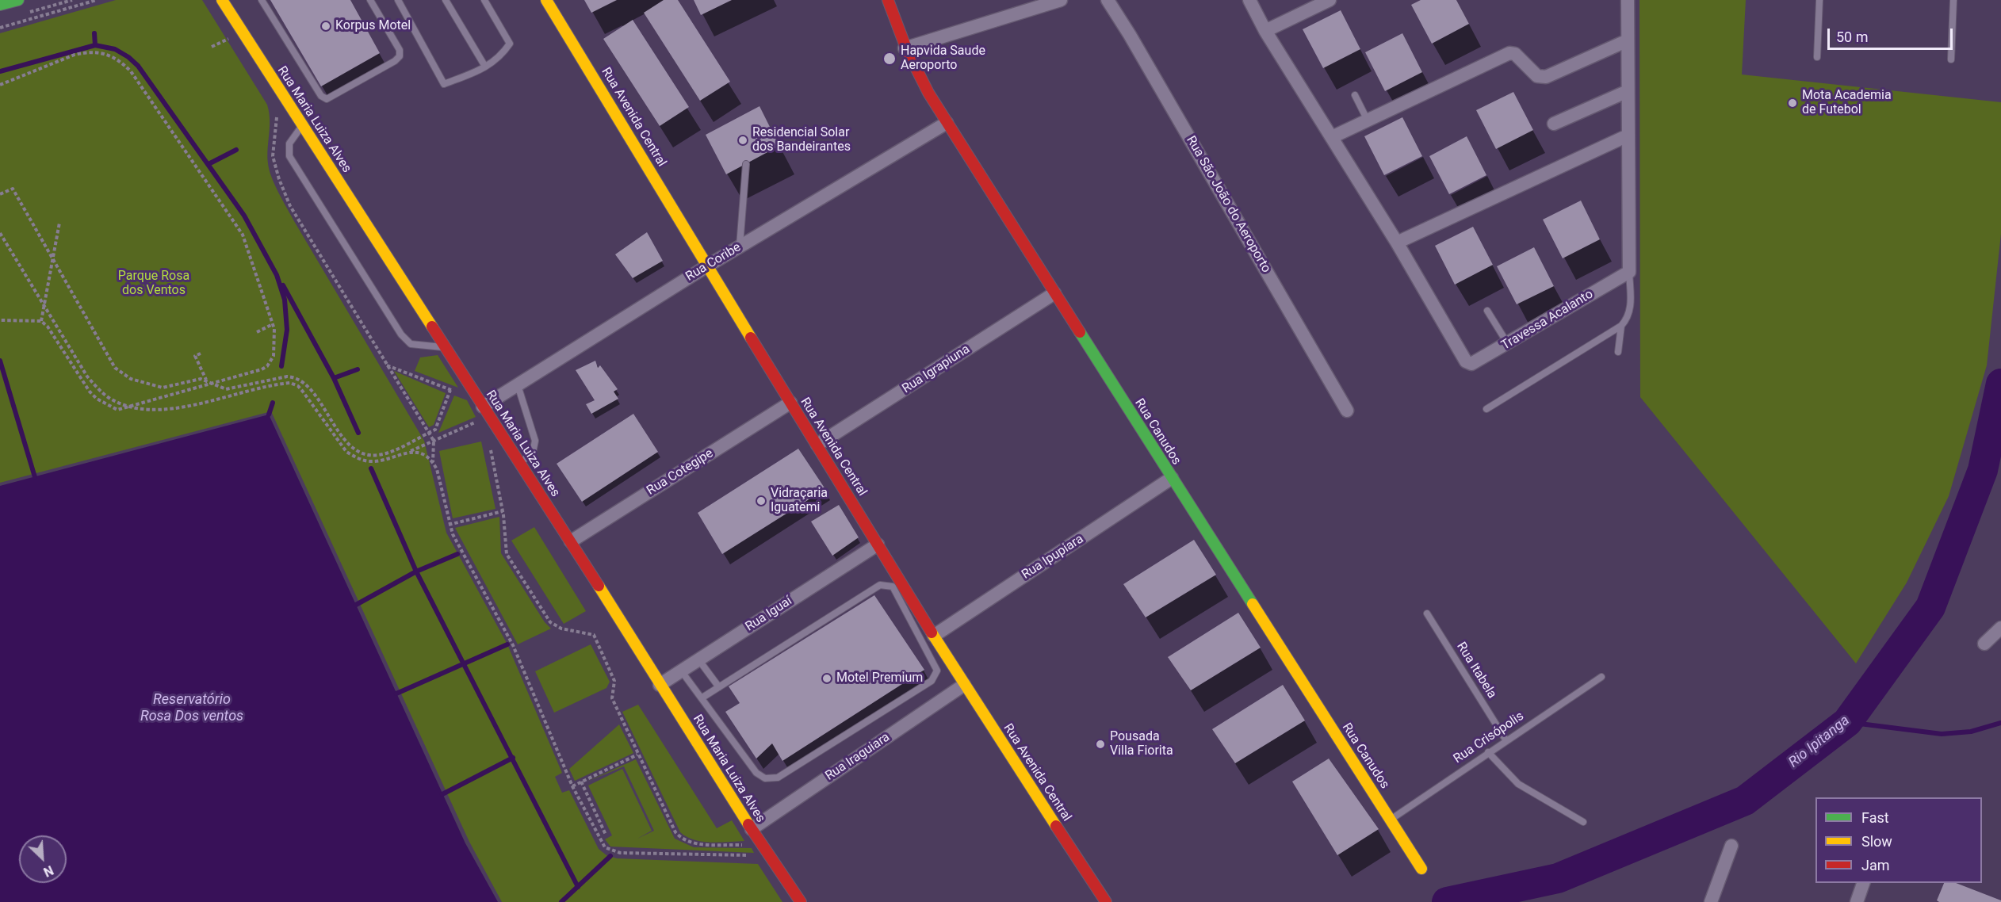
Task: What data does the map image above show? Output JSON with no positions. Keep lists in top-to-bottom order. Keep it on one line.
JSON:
{"streets":{"street":["Rua Avenida Central","Rua Maria Luiza Alves","Rua São João do Aeroporto","Rua Coribe","Travessa Acalanto","Rua Igrapiuna","Rua Canudos","Rua Cotegipe","Rua Ipupiara","Rua Iguaí","Rua Iraguiara"],"lane":["Rua Itabela","Rua Crisópolis"]},"crossings":[["Rua Avenida Central","Rua Coribe"],["Rua Avenida Central","Rua Igrapiuna"],["Rua Avenida Central","Rua Cotegipe"],["Rua Avenida Central","Rua Ipupiara"],["Rua Avenida Central","Rua Iguaí"],["Rua Avenida Central","Rua Iraguiara"],["Rua Maria Luiza Alves","Rua Coribe"],["Rua Maria Luiza Alves","Rua Cotegipe"],["Rua Maria Luiza Alves","Rua Iguaí"],["Rua Maria Luiza Alves","Rua Iraguiara"],["Rua Coribe","Rua Canudos"],["Rua Igrapiuna","Rua Canudos"],["Rua Canudos","Rua Ipupiara"],["Rua Canudos","Rua Crisópolis"],["Rua Itabela","Rua Crisópolis"]],"water":["Reservatório Rosa Dos ventos","Rio Ipitanga"],"parks":["Parque Rosa dos Ventos"],"places":["Korpus Motel","Hapvida Saude Aeroporto","Mota Academia de Futebol","Residencial Solar dos Bandeirantes","Vidraçaria Iguatemi","Motel Premium","Pousada Villa Fiorita"],"legend":["Fast","Slow","Jam"],"scale_bar":"50 m","north":"bottom right"}
